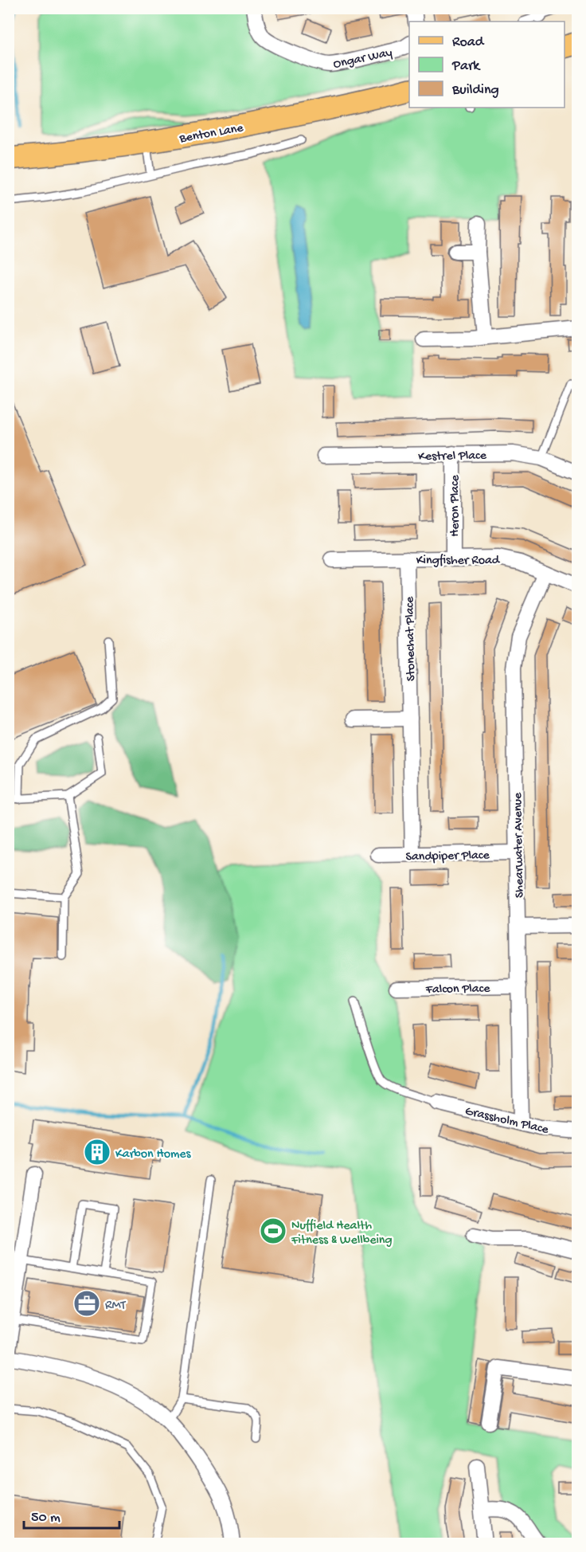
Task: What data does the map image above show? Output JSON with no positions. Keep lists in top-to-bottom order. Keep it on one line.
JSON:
{"streets":{"main road":["Benton Lane"],"street":["Ongar Way","Kestrel Place","Heron Place","Kingfisher Road","Stonechat Place","Shearwater Avenue","Sandpiper Place","Falcon Place","Grassholm Place"]},"crossings":[["Kestrel Place","Heron Place"],["Heron Place","Kingfisher Road"],["Kingfisher Road","Stonechat Place"],["Kingfisher Road","Shearwater Avenue"],["Stonechat Place","Sandpiper Place"],["Shearwater Avenue","Sandpiper Place"],["Shearwater Avenue","Falcon Place"],["Shearwater Avenue","Grassholm Place"]],"places":{"building":["Karbon Homes"],"sports":["Nuffield Health Fitness & Wellbeing"],"office":["RMT"]},"legend":["Road","Park","Building"],"scale_bar":"50 m"}
